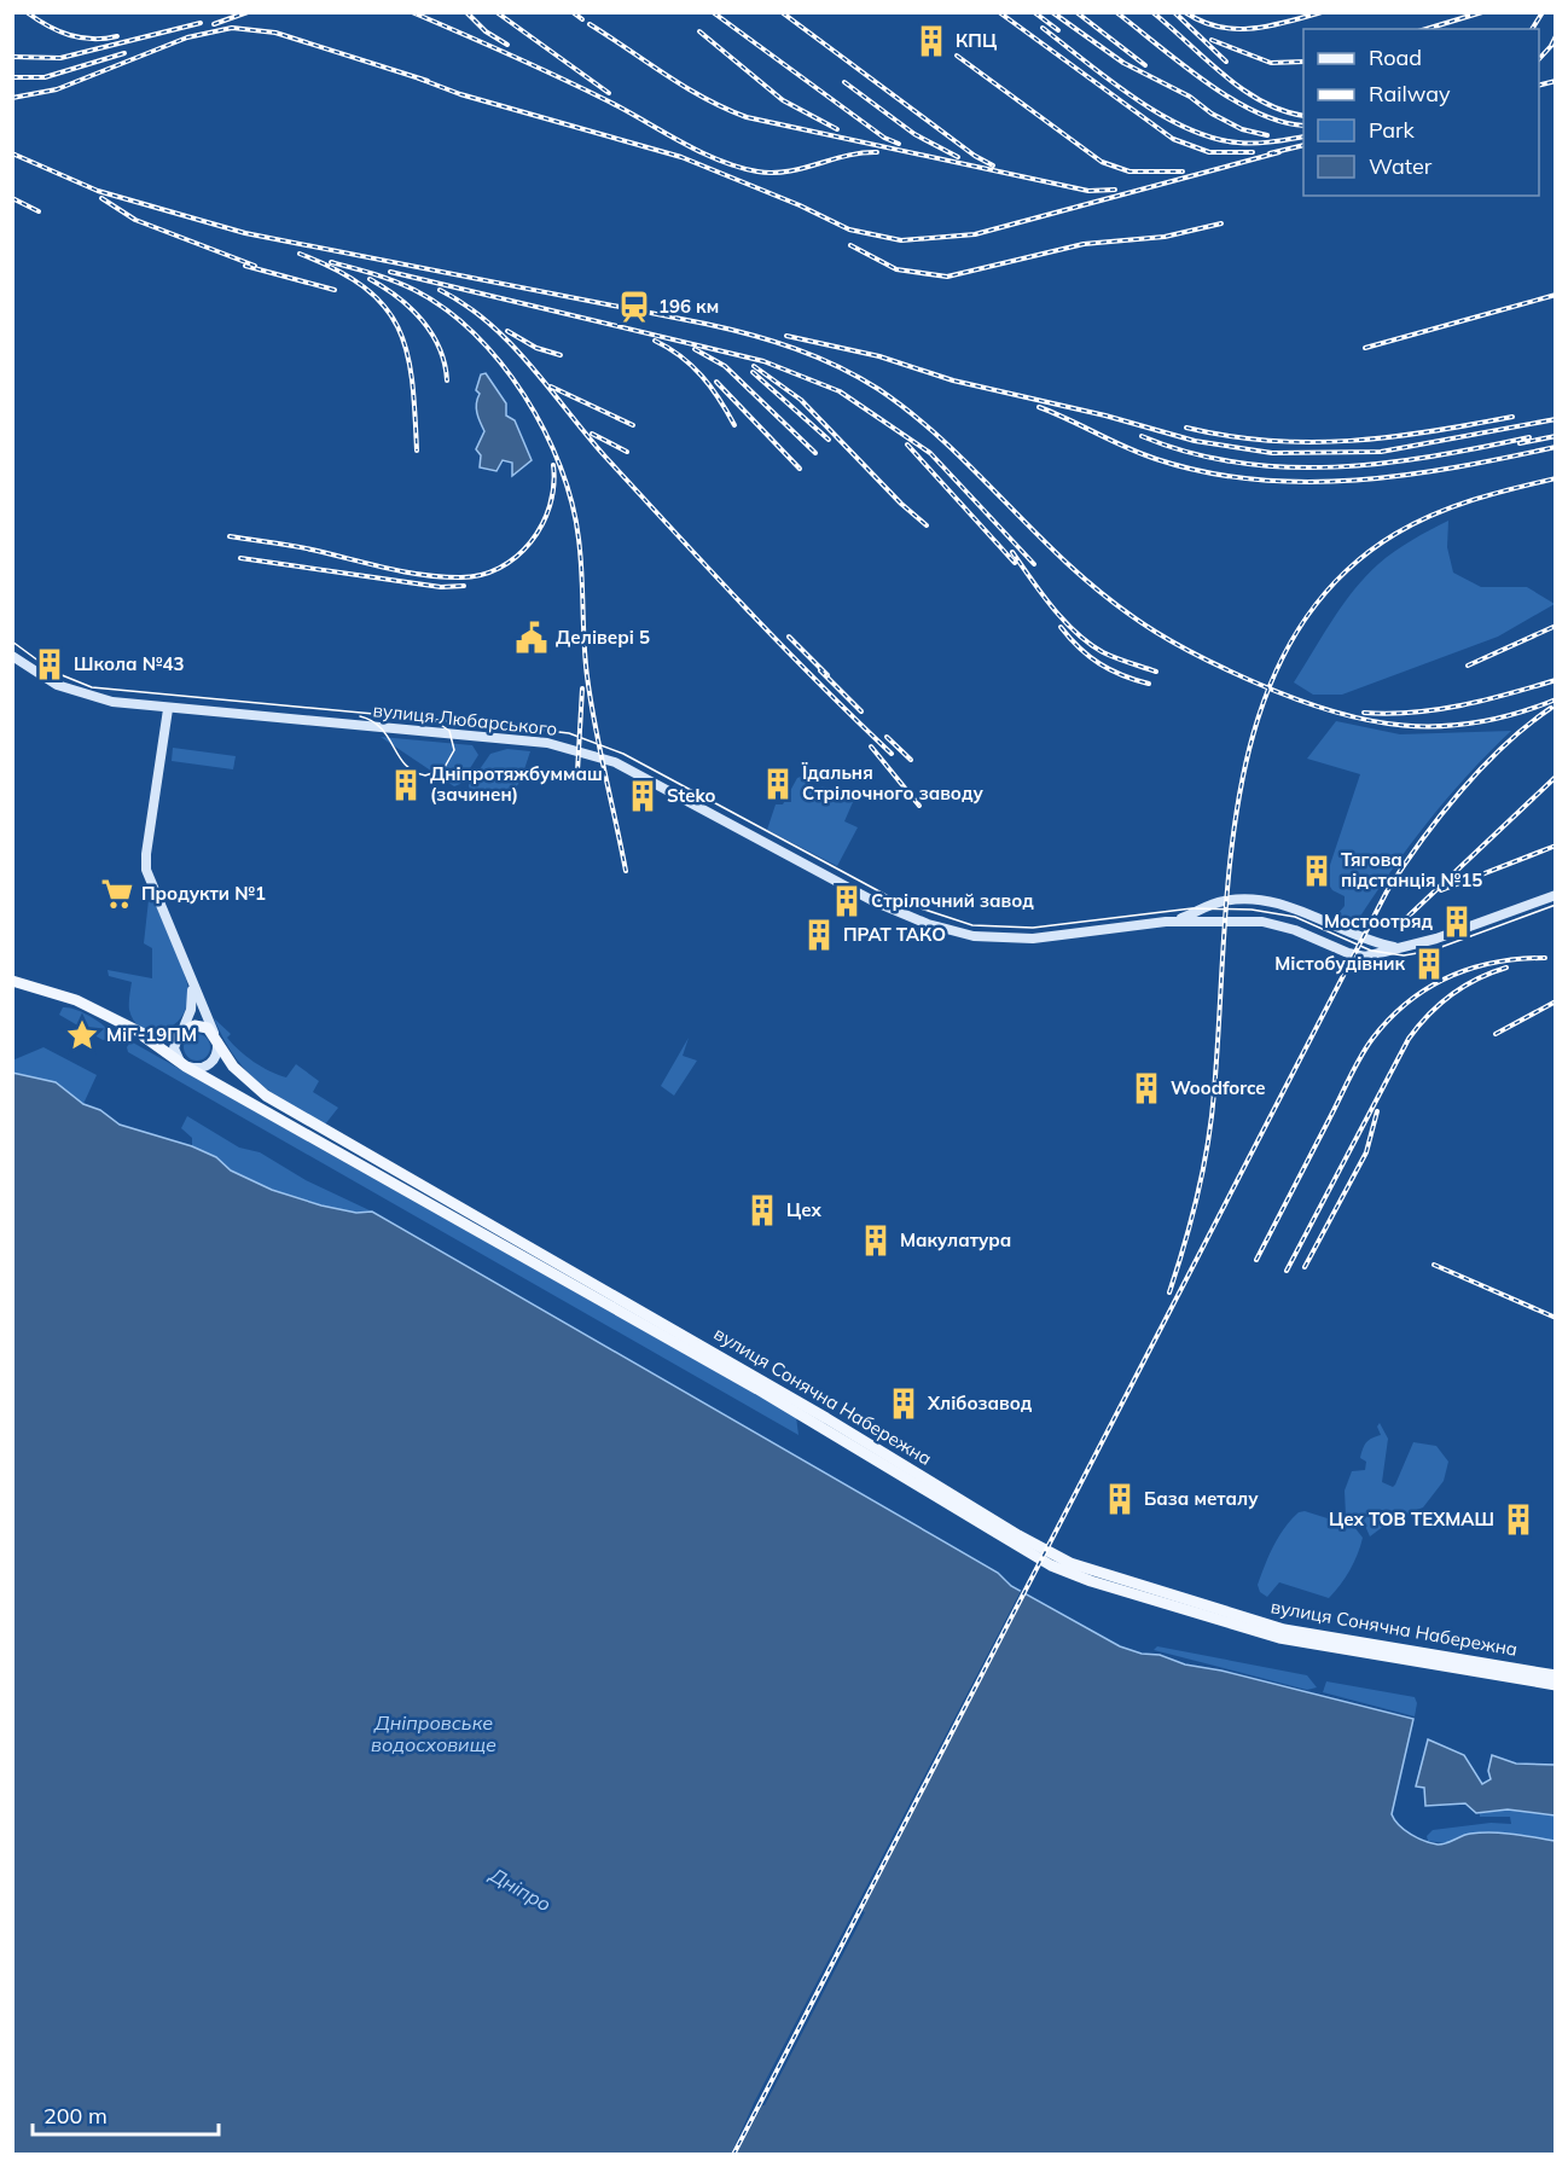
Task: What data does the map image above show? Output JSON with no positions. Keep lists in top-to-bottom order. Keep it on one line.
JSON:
{"streets":{"main road":["вулиця Любарського","вулиця Сонячна Набережна"]},"water":["Дніпровське водосховище","Дніпро"],"places":{"building":["КПЦ","Школа №43","Їдальня Стрілочного заводу","Дніпротяжбуммаш (зачинен)","Steko","Тягова пiдстанцiя №15","Стрілочний завод","Мостоотряд","ПРАТ ТАКО","Містобудівник","Woodforce","Цех","Макулатура","Хлібозавод","База металу","Цех ТОВ ТЕХМАШ"],"station":["196 км"],"public building":["Делівері 5"],"supermarket":["Продукти №1"],"place":["МіГ-19ПМ"]},"legend":["Road","Railway","Park","Water"],"scale_bar":"200 m"}
